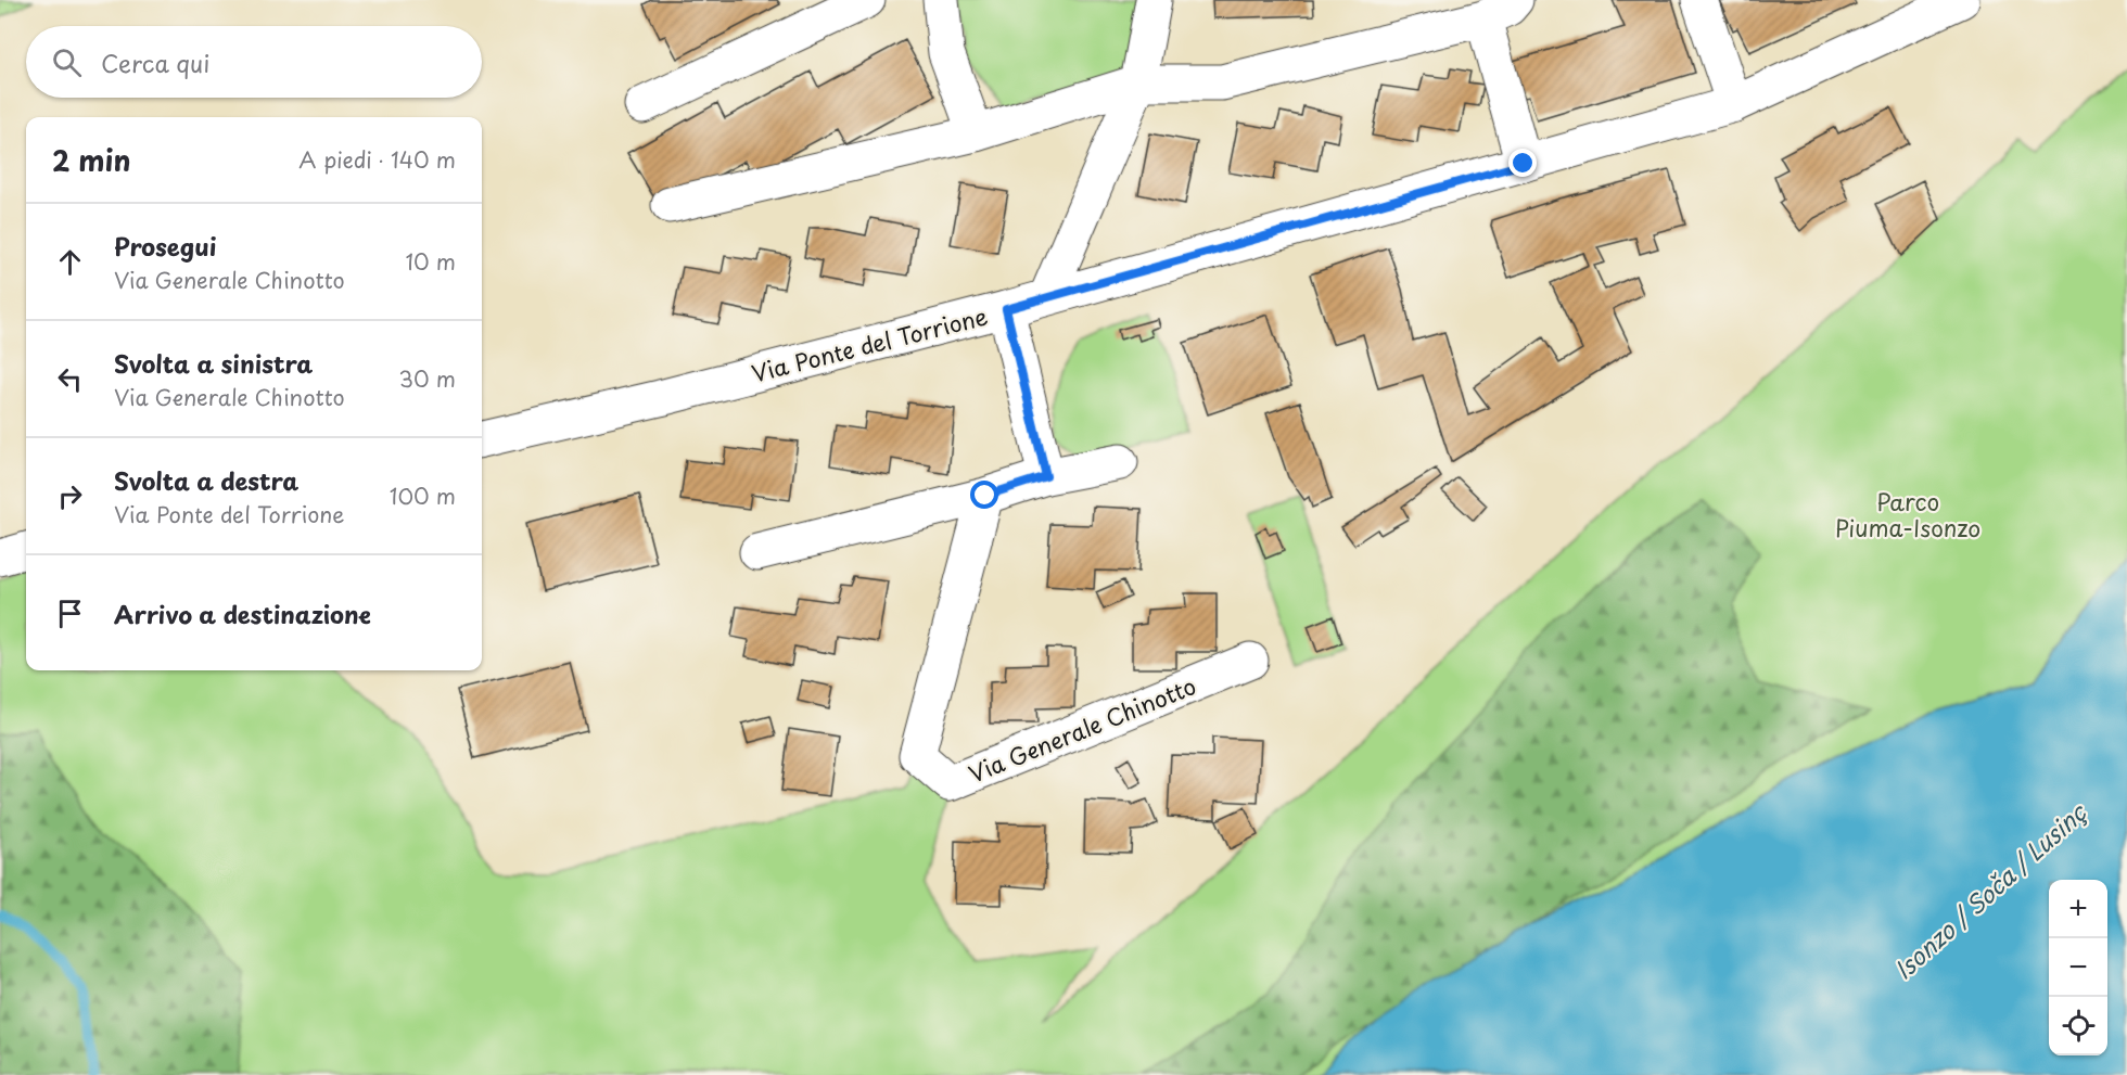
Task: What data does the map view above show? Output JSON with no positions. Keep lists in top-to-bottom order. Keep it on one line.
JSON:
{"streets":{"street":["Via Ponte del Torrione","Via Generale Chinotto"]},"water":["Isonzo / Soča / Lusinç"],"parks":["Parco Piuma-Isonzo"],"page":{"search":"Cerca qui","heading":["2 min","A piedi · 140 m"],"list":[["Prosegui","Via Generale Chinotto","10 m"],["Svolta a sinistra","Via Generale Chinotto","30 m"],["Svolta a destra","Via Ponte del Torrione","100 m"],"Arrivo a destinazione"],"map_buttons":["+","−"]}}
